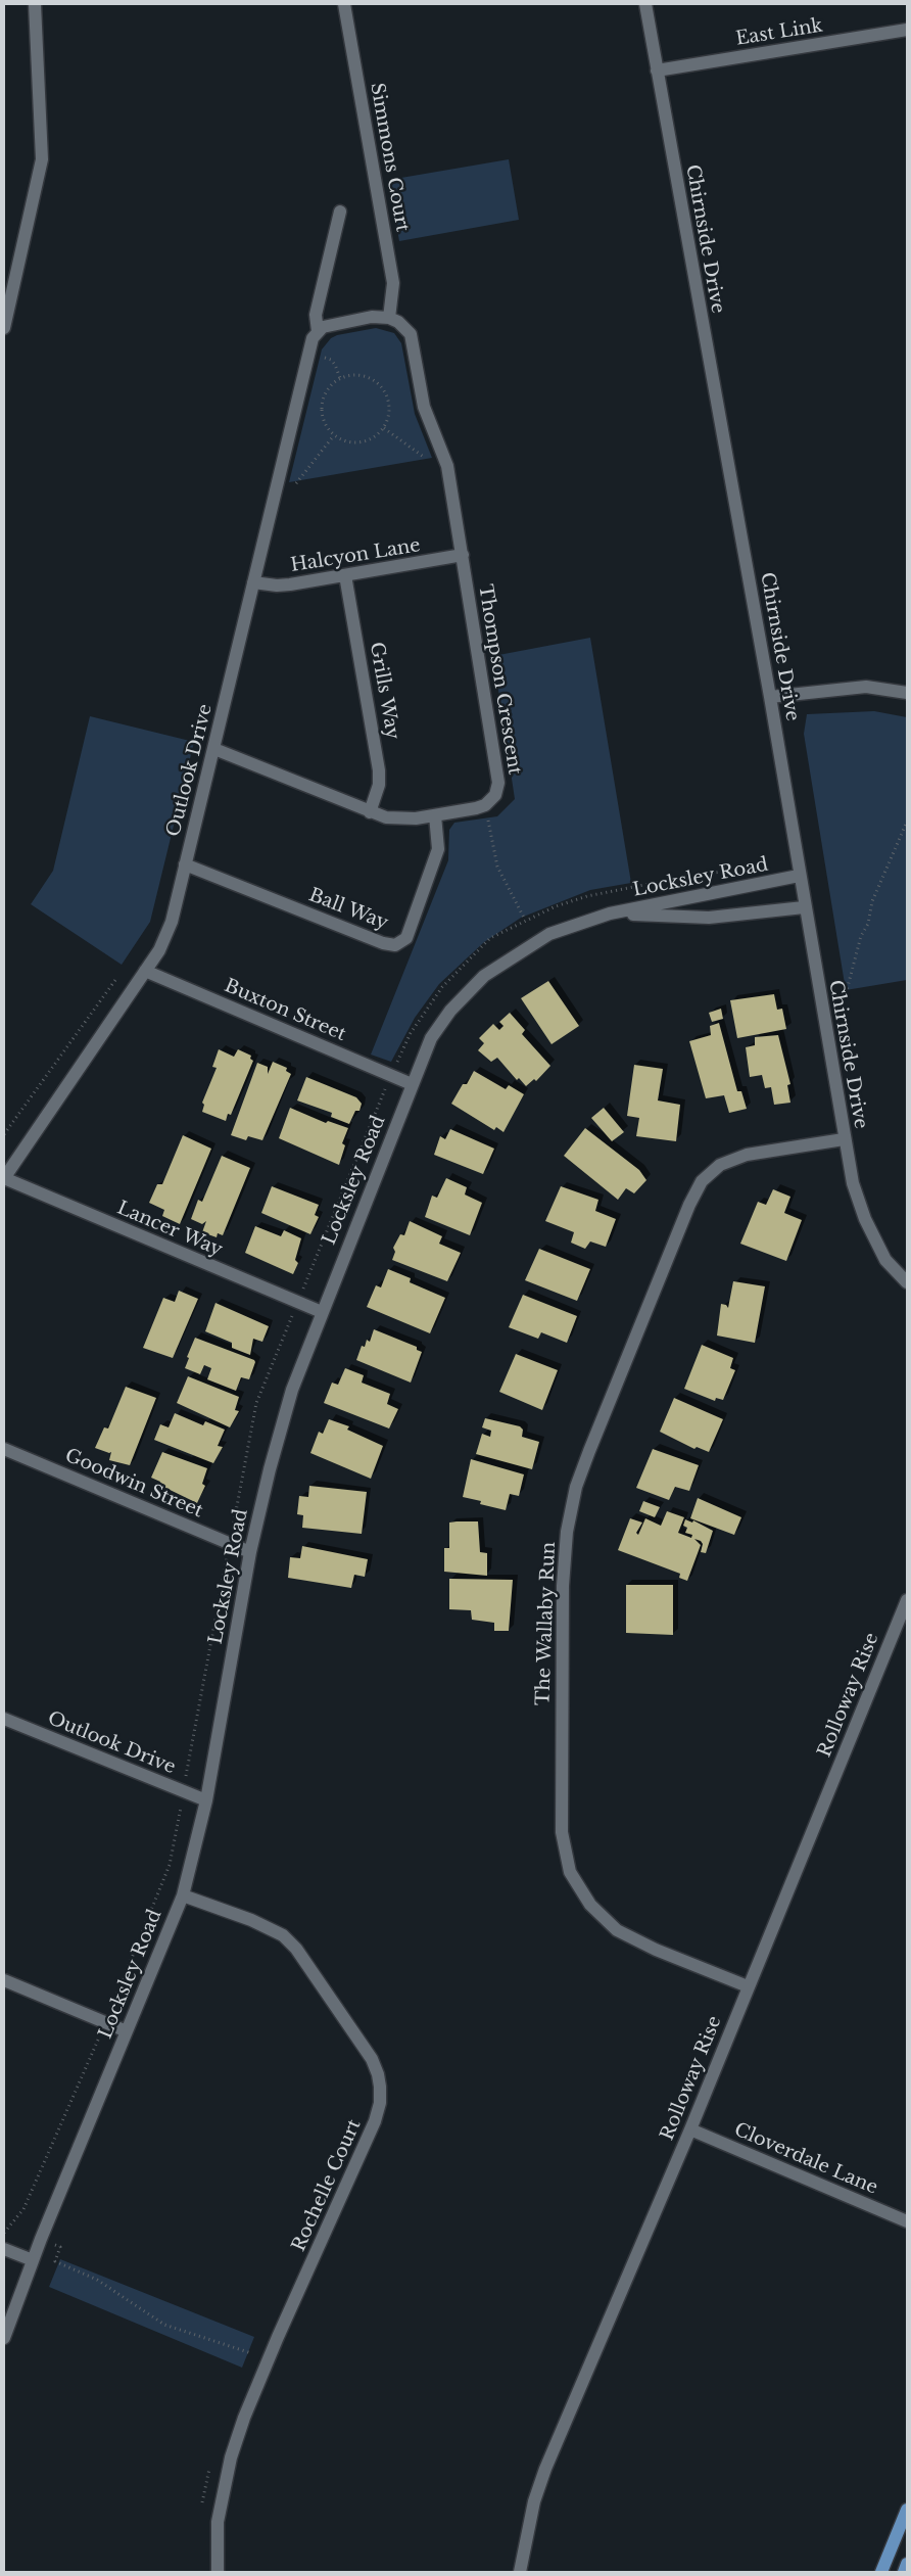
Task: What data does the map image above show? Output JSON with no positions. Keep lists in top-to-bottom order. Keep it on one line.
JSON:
{"streets":{"street":["East Link","Simmons Court","Chirnside Drive","Halcyon Lane","Thompson Crescent","Grills Way","Outlook Drive","Locksley Road","Ball Way","Buxton Street","Lancer Way","Goodwin Street","The Wallaby Run","Rolloway Rise","Cloverdale Lane","Rochelle Court"]},"crossings":[["East Link","Chirnside Drive"],["Simmons Court","Thompson Crescent"],["Chirnside Drive","Locksley Road"],["Chirnside Drive","The Wallaby Run"],["Halcyon Lane","Thompson Crescent"],["Halcyon Lane","Grills Way"],["Halcyon Lane","Outlook Drive"],["Outlook Drive","Locksley Road"],["Outlook Drive","Ball Way"],["Outlook Drive","Buxton Street"],["Outlook Drive","Lancer Way"],["Locksley Road","Buxton Street"],["Locksley Road","Lancer Way"],["Locksley Road","Goodwin Street"],["Locksley Road","Rochelle Court"],["The Wallaby Run","Rolloway Rise"],["Rolloway Rise","Cloverdale Lane"]]}
